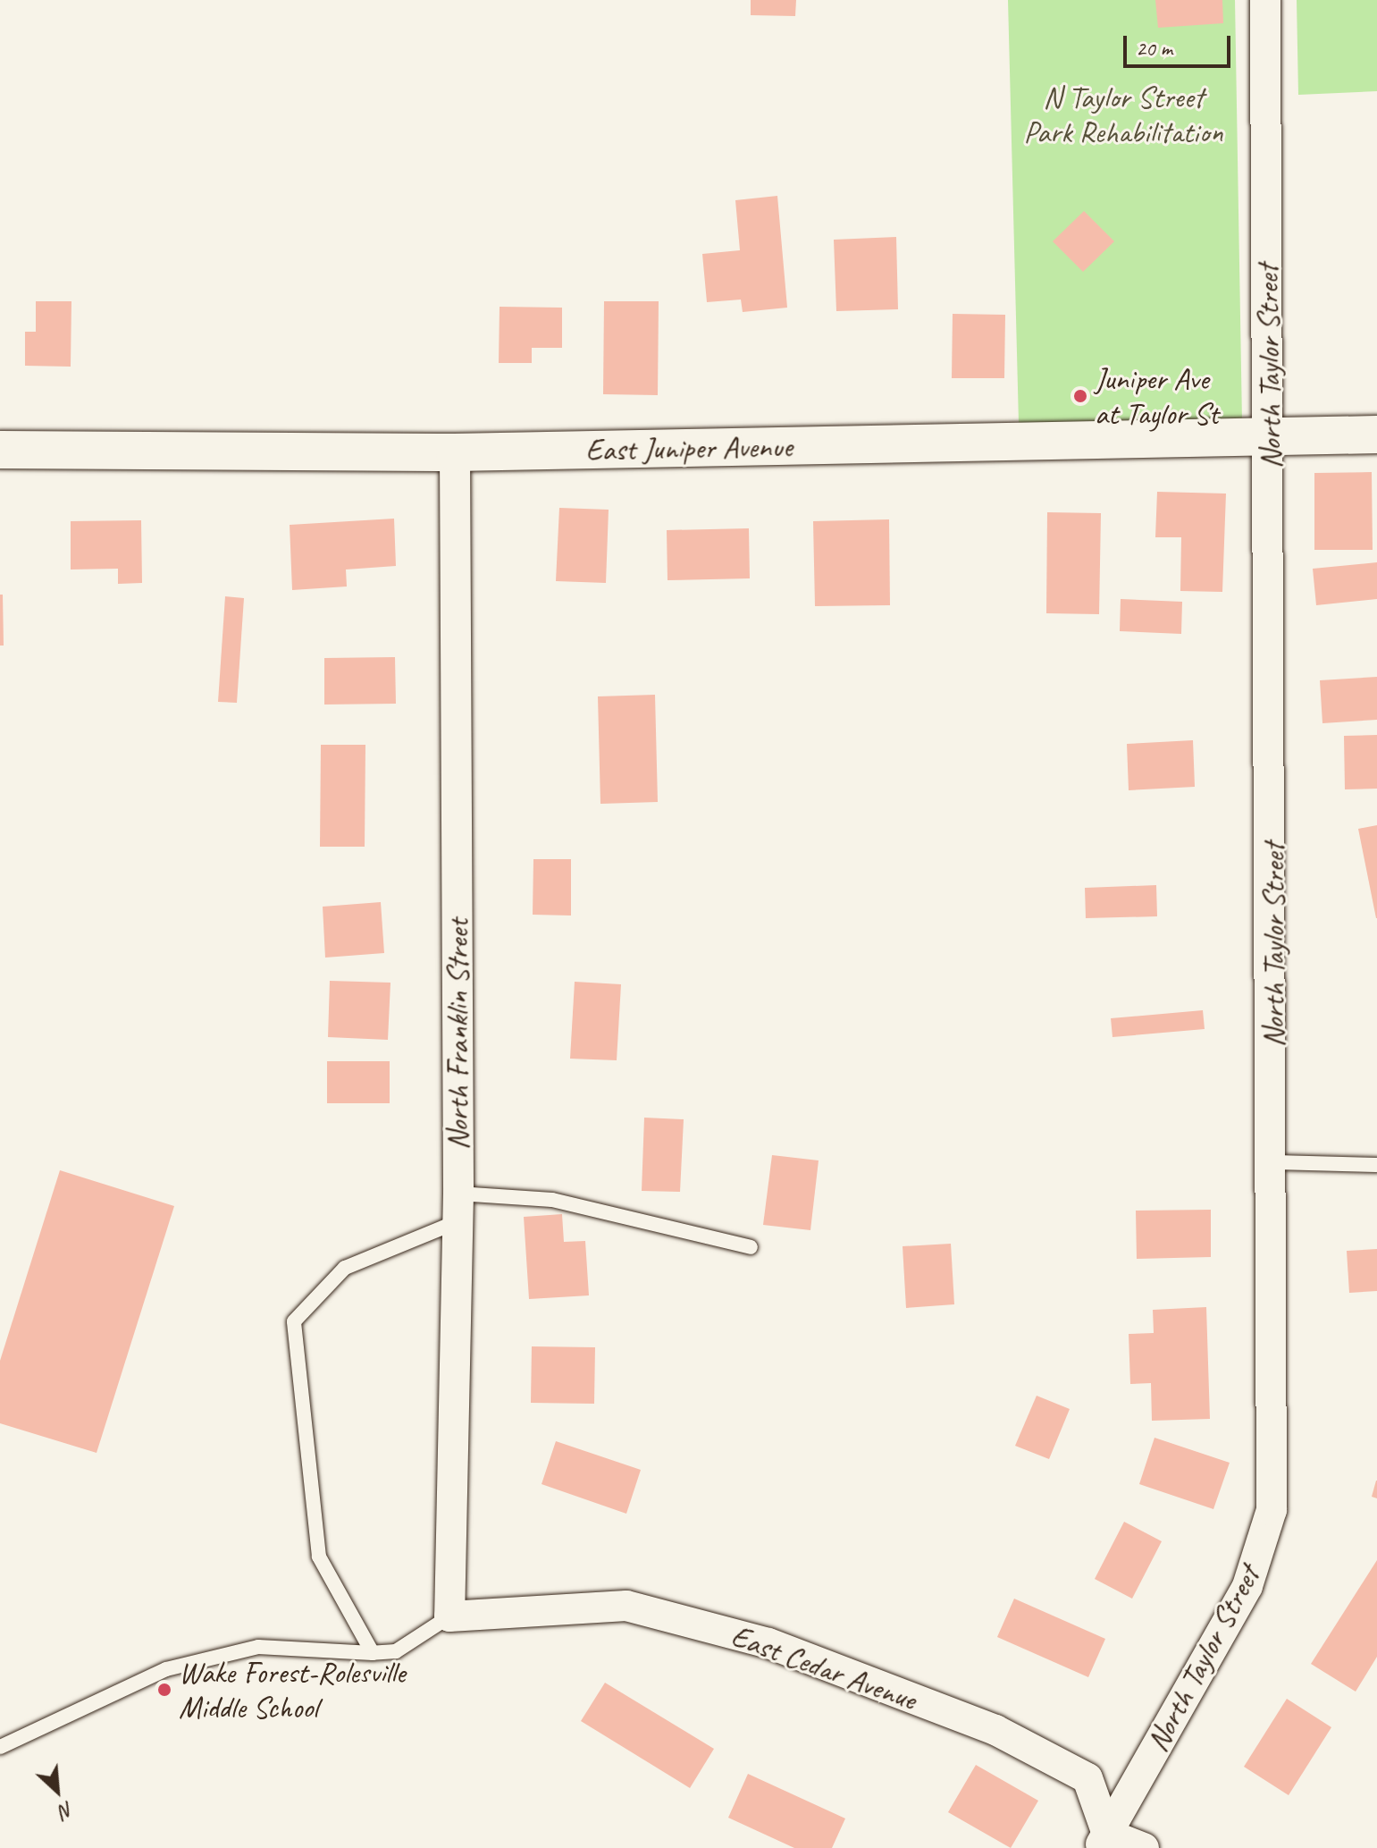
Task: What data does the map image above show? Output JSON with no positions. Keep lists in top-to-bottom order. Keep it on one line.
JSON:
{"streets":{"street":["North Taylor Street","East Juniper Avenue","North Franklin Street","East Cedar Avenue"]},"crossings":[["North Taylor Street","East Juniper Avenue"],["North Taylor Street","East Cedar Avenue"],["East Juniper Avenue","North Franklin Street"],["North Franklin Street","East Cedar Avenue"]],"parks":["N Taylor Street Park Rehabilitation"],"places":["Juniper Ave at Taylor St","Wake Forest-Rolesville Middle School"],"scale_bar":"20 m","north":"bottom right"}
